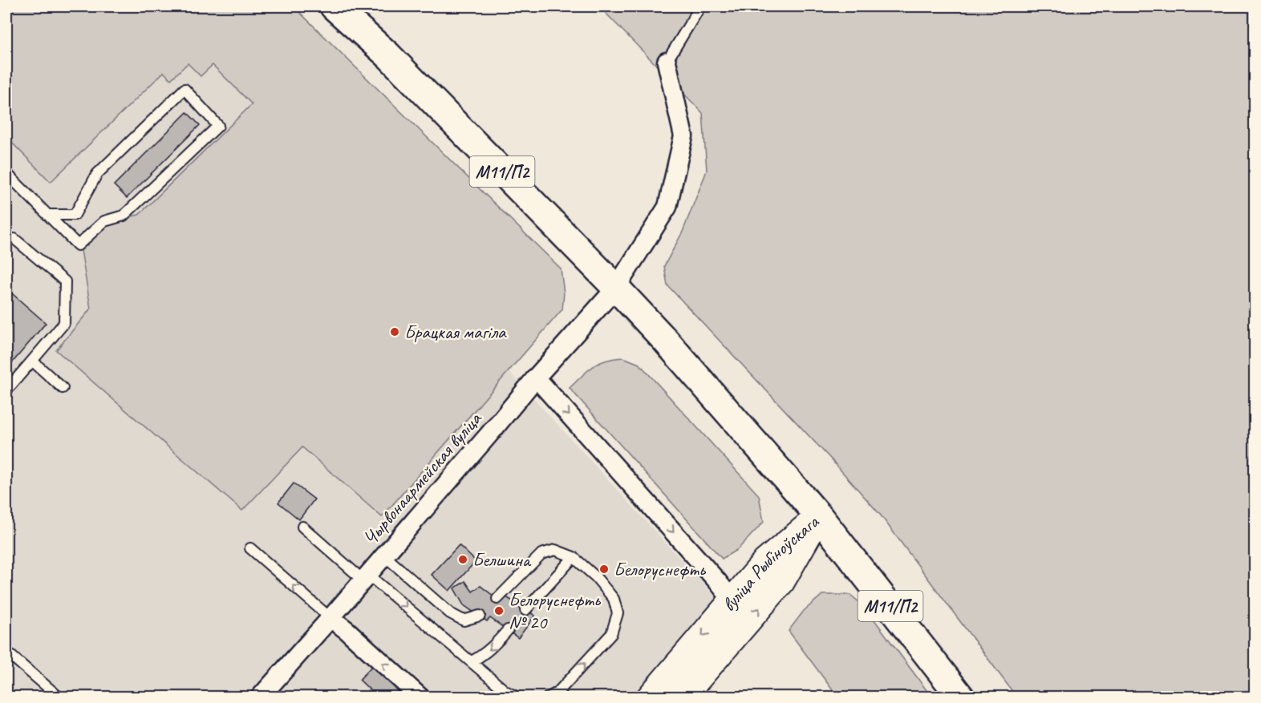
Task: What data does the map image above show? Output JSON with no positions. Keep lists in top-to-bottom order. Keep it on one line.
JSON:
{"streets":{"highway":["М11/П2"],"main road":["вуліца Рыбіноўскага"],"street":["Чырвонаармейская вуліца"]},"crossings":[["М11/П2","Чырвонаармейская вуліца"],["М11/П2","вуліца Рыбіноўскага"]],"places":["Брацкая магіла","Белшина","Белоруснефть","Белоруснефть № 20"]}
